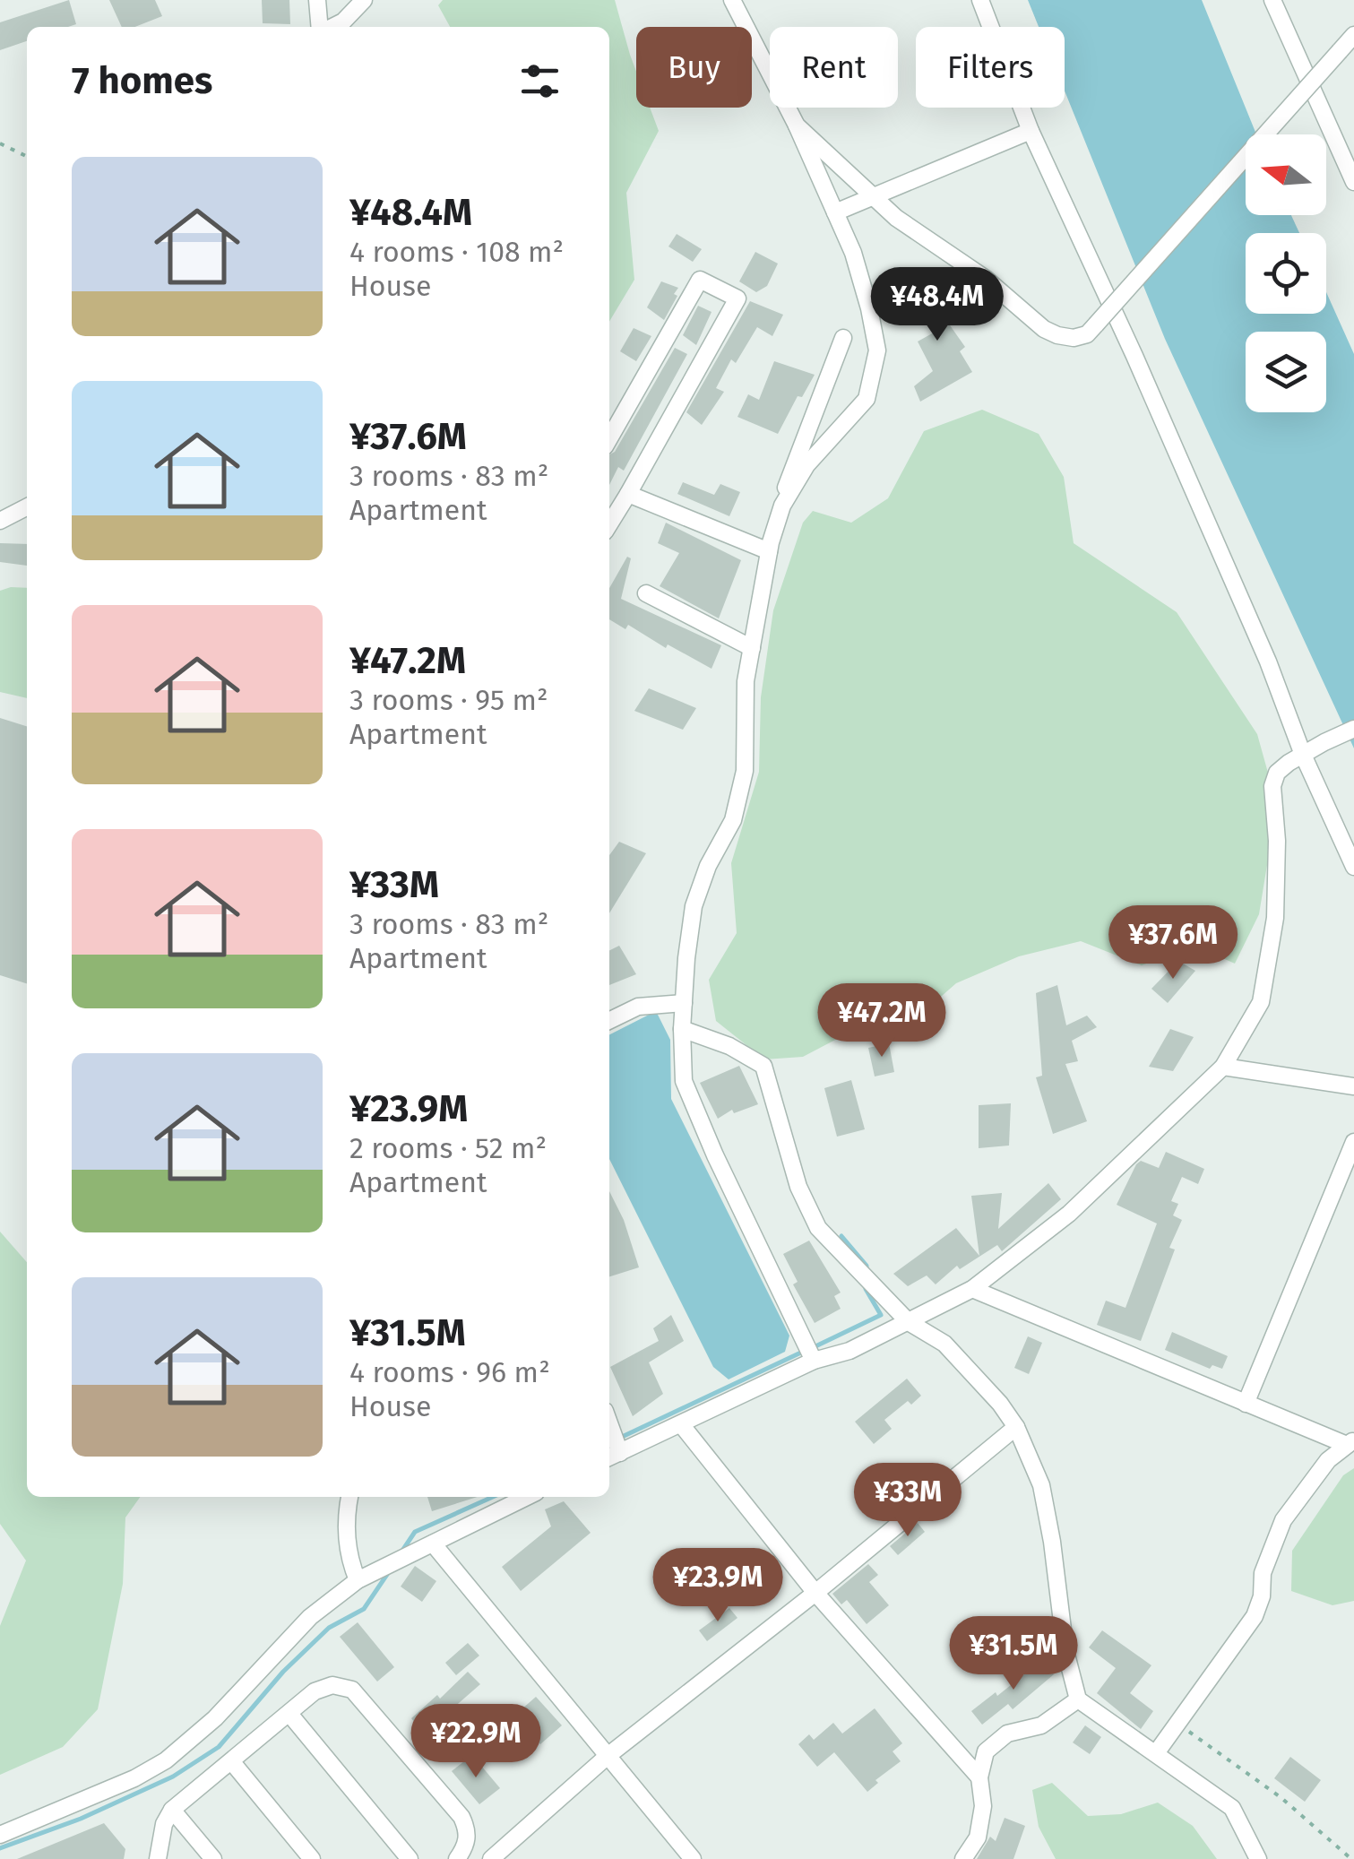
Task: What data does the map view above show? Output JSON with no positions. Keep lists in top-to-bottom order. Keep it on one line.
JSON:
{"north":"left","page":{"chip":["Buy","Rent","Filters"],"heading":"7 homes","list":[{"name":"¥48.4M","note":"4 rooms · 108 m² · House"},{"name":"¥37.6M","note":"3 rooms · 83 m² · Apartment"},{"name":"¥47.2M","note":"3 rooms · 95 m² · Apartment"},{"name":"¥33M","note":"3 rooms · 83 m² · Apartment"},{"name":"¥23.9M","note":"2 rooms · 52 m² · Apartment"},{"name":"¥31.5M","note":"4 rooms · 96 m² · House"}],"price":["¥48.4M","¥37.6M","¥47.2M","¥33M","¥23.9M","¥31.5M","¥22.9M"]}}
